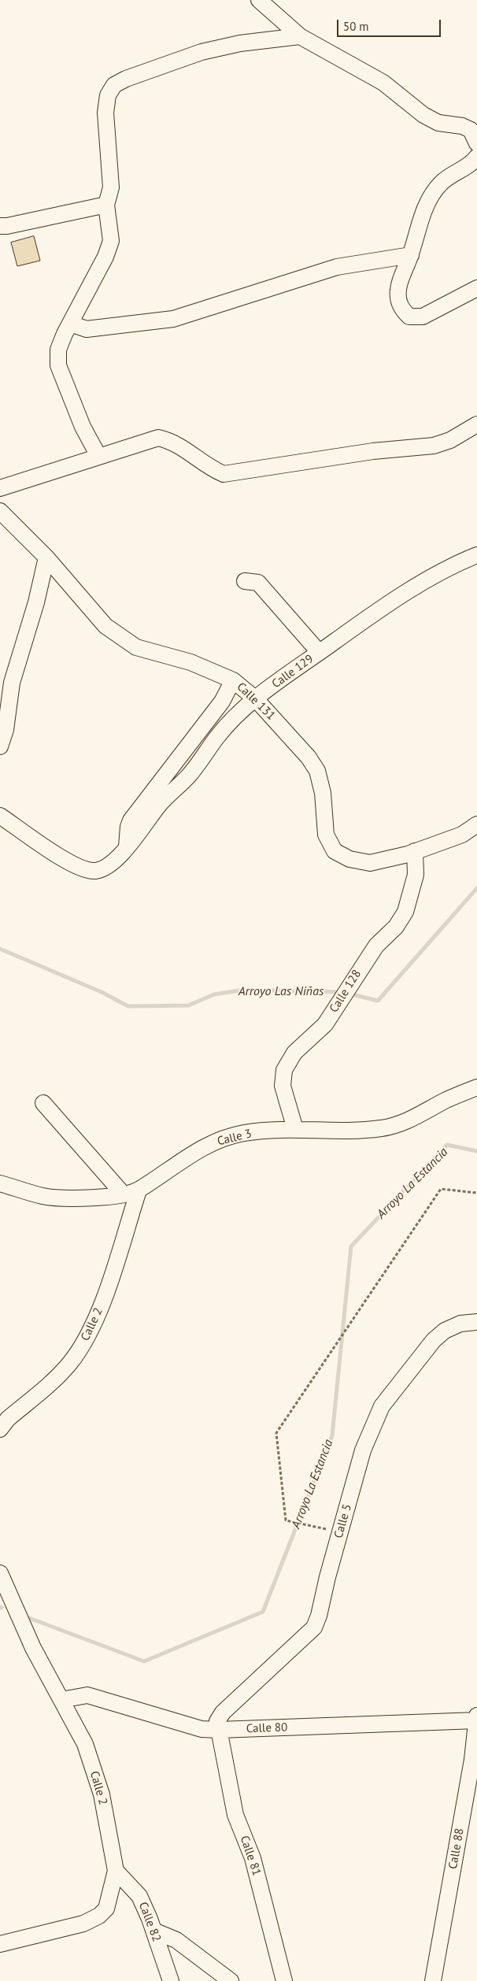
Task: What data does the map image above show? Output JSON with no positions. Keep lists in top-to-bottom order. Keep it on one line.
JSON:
{"streets":{"street":["Calle 129","Calle 131","Calle 128","Calle 3","Calle 2","Calle 5","Calle 80","Calle 88","Calle 81","Calle 82"]},"crossings":[["Calle 129","Calle 131"],["Calle 131","Calle 128"],["Calle 128","Calle 3"],["Calle 3","Calle 2"],["Calle 2","Calle 80"],["Calle 2","Calle 82"],["Calle 5","Calle 80"],["Calle 5","Calle 81"],["Calle 80","Calle 88"],["Calle 80","Calle 81"]],"water":["Arroyo Las Niñas","Arroyo La Estancia"],"scale_bar":"50 m"}
